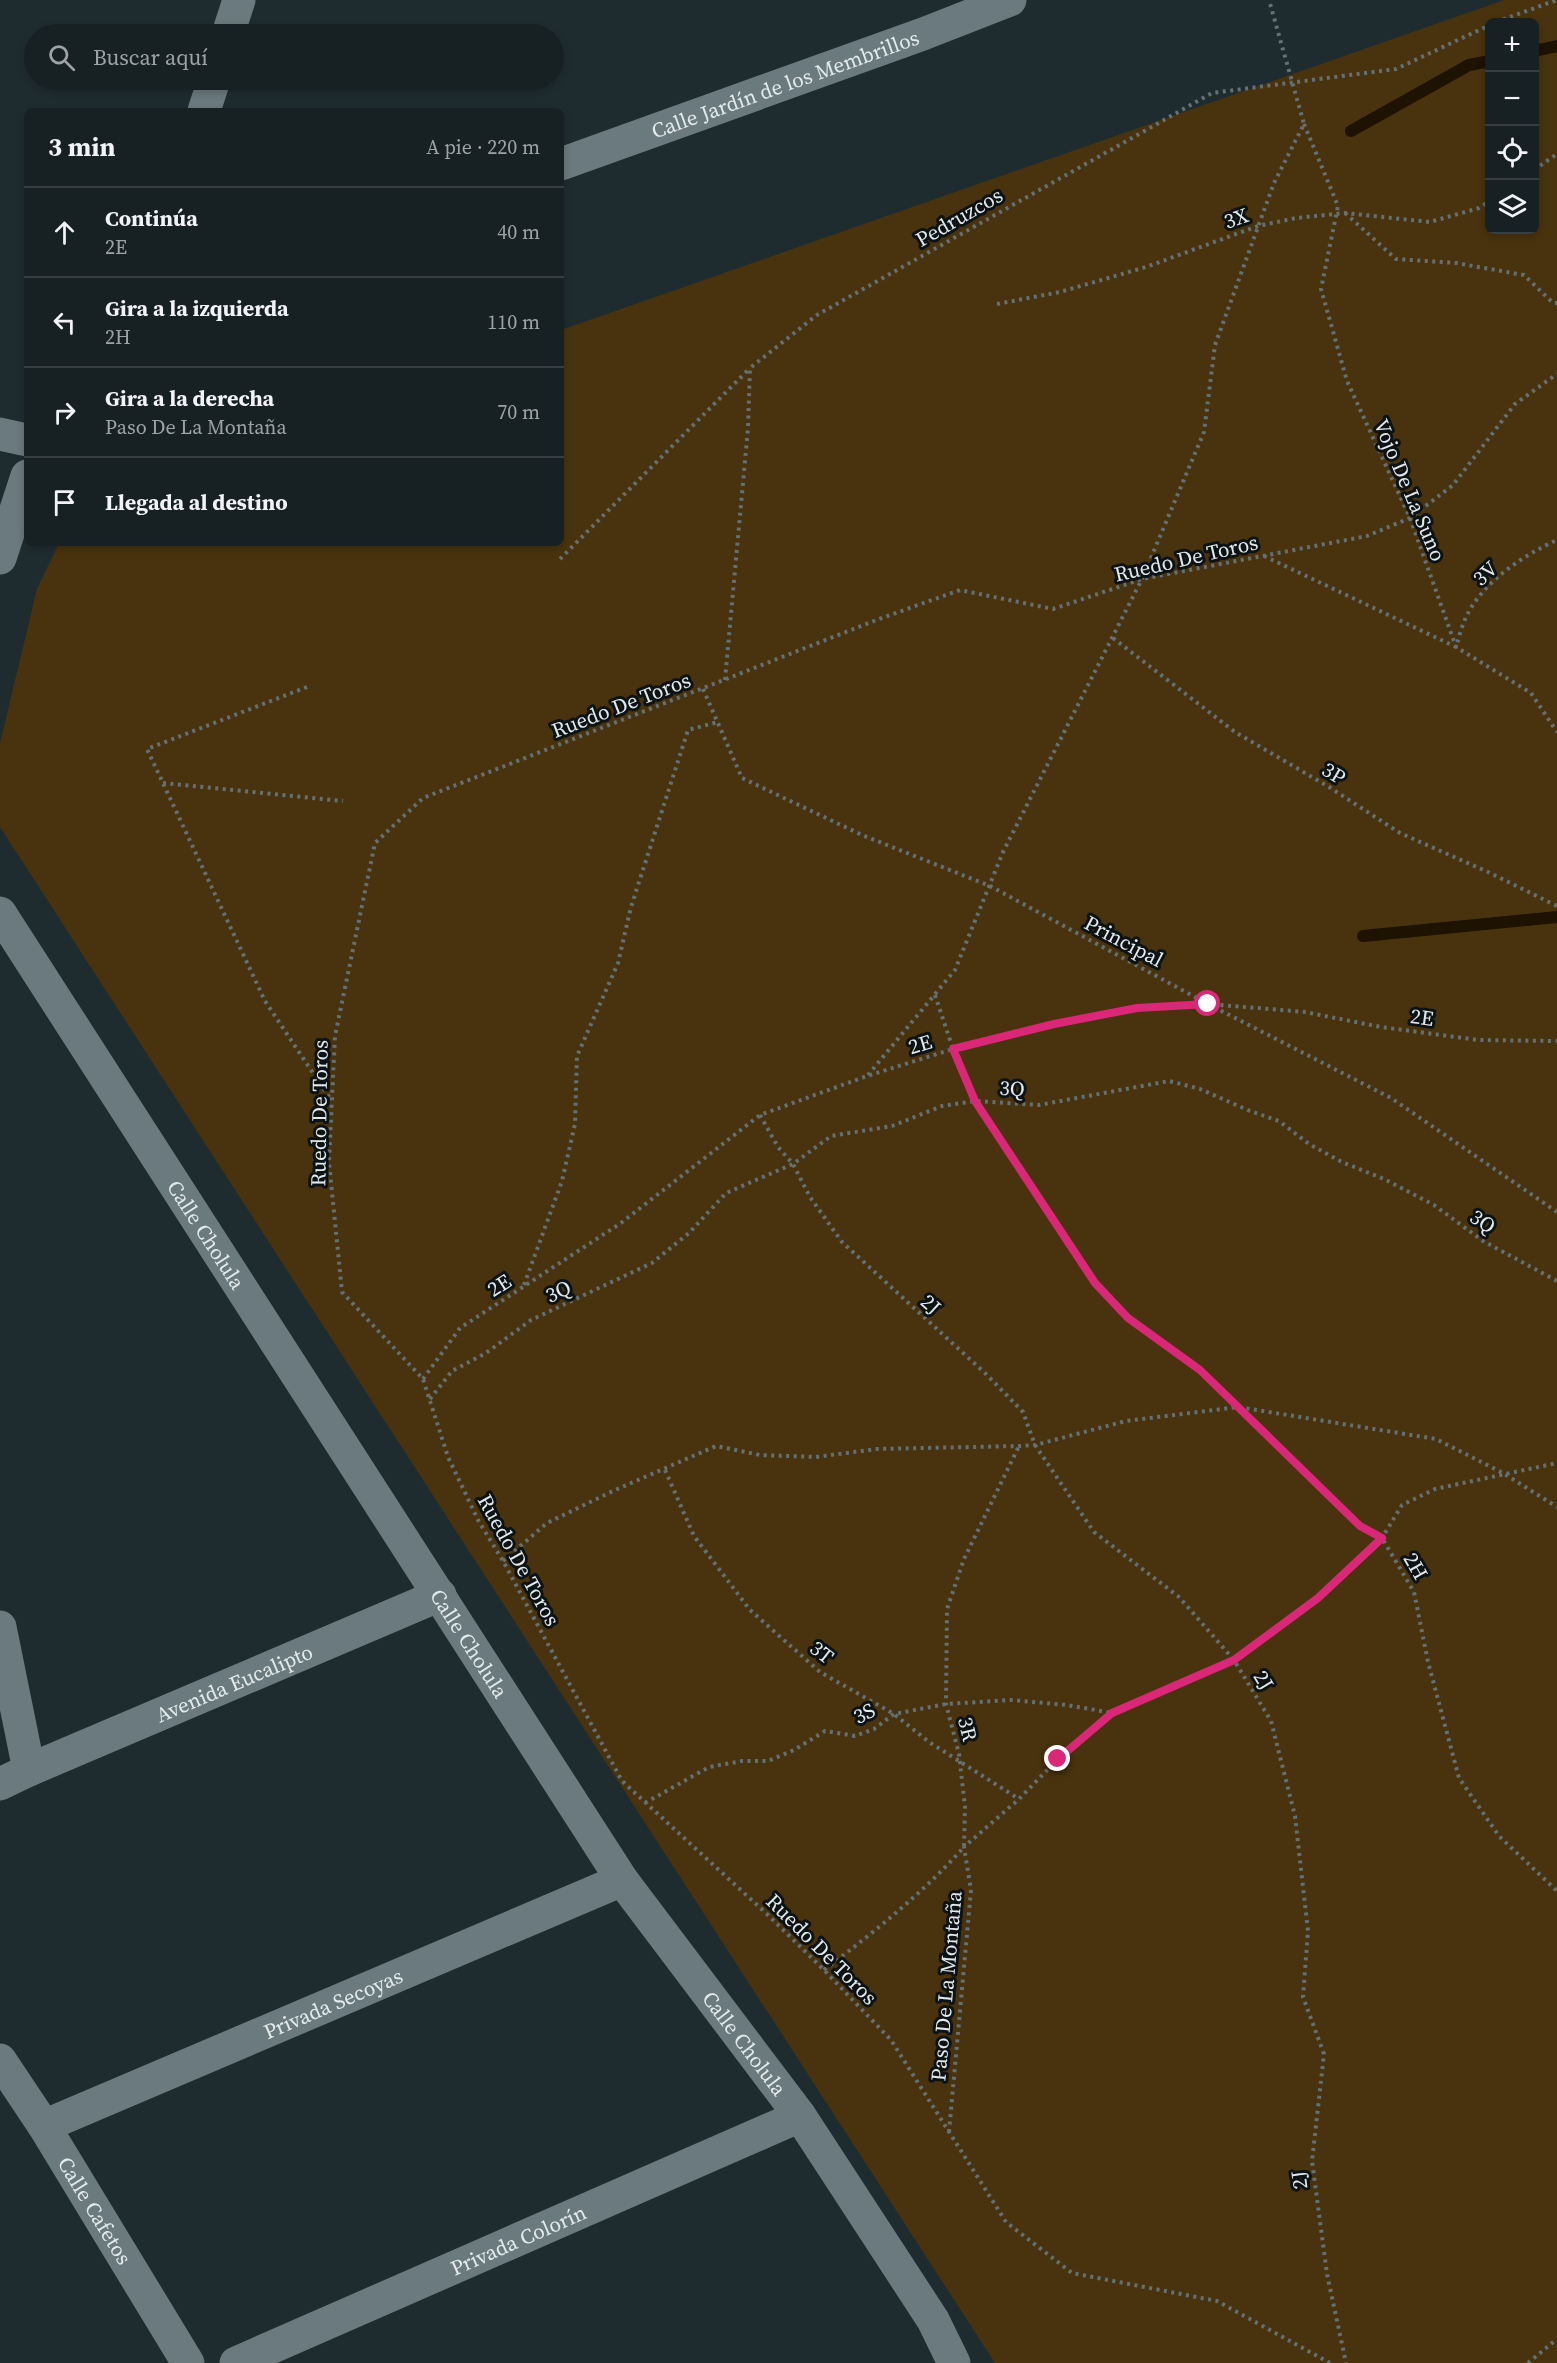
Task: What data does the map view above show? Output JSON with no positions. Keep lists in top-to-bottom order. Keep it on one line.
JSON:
{"streets":{"street":["Calle Jardín de los Membrillos","Calle Cholula","Avenida Eucalipto","Privada Secoyas","Calle Cafetos","Privada Colorín"],"path":["Pedruzcos","3X","Vojo De La Suno","Ruedo De Toros","3V","3P","Principal","2E","3Q","2J","2H","3T","3S","3R","Paso De La Montaña"]},"crossings":[["3X","Vojo De La Suno"],["Vojo De La Suno","Ruedo De Toros"],["Vojo De La Suno","3V"],["Ruedo De Toros","Principal"],["Ruedo De Toros","2E"],["Ruedo De Toros","3Q"],["Ruedo De Toros","3S"],["Ruedo De Toros","Paso De La Montaña"],["Principal","2E"],["2E","2J"],["2E","2H"],["3Q","2J"],["3Q","2H"],["Calle Cholula","Avenida Eucalipto"],["Calle Cholula","Privada Secoyas"],["Calle Cholula","Privada Colorín"],["3T","3S"],["3T","3R"],["3S","3R"],["3R","Paso De La Montaña"],["Privada Secoyas","Calle Cafetos"]],"page":{"map_buttons":["+","−"],"search":"Buscar aquí","heading":["3 min","A pie · 220 m"],"list":[["Continúa","2E","40 m"],["Gira a la izquierda","2H","110 m"],["Gira a la derecha","Paso De La Montaña","70 m"],"Llegada al destino"]}}
